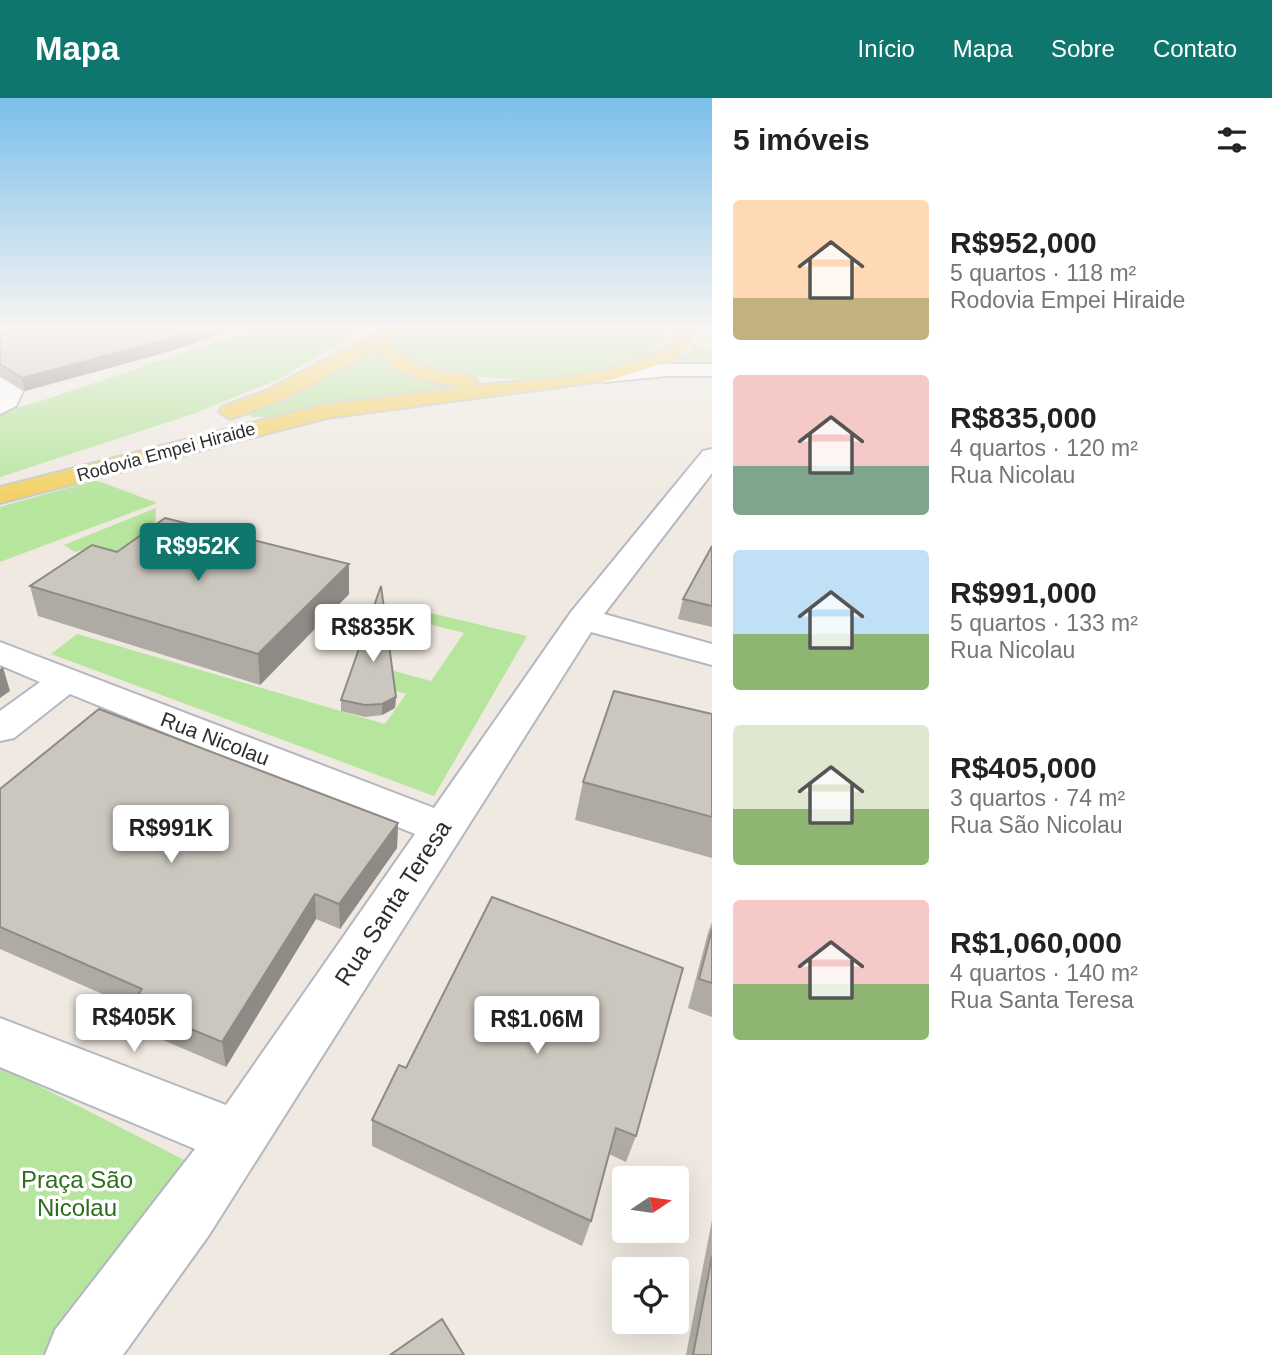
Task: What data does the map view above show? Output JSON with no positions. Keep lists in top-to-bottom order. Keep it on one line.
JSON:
{"streets":{"main road":["Rodovia Empei Hiraide"],"street":["Rua Nicolau","Rua Santa Teresa"]},"crossings":[["Rua Nicolau","Rua Santa Teresa"]],"parks":["Praça São Nicolau"],"north":"right","page":{"header":"Mapa","nav":["Início","Mapa","Sobre","Contato"],"heading":"5 imóveis","list":[{"name":"R$952,000","note":"5 quartos · 118 m² · Rodovia Empei Hiraide"},{"name":"R$835,000","note":"4 quartos · 120 m² · Rua Nicolau"},{"name":"R$991,000","note":"5 quartos · 133 m² · Rua Nicolau"},{"name":"R$405,000","note":"3 quartos · 74 m² · Rua São Nicolau"},{"name":"R$1,060,000","note":"4 quartos · 140 m² · Rua Santa Teresa"}],"price":["R$952K","R$835K","R$991K","R$405K","R$1.06M"]}}
